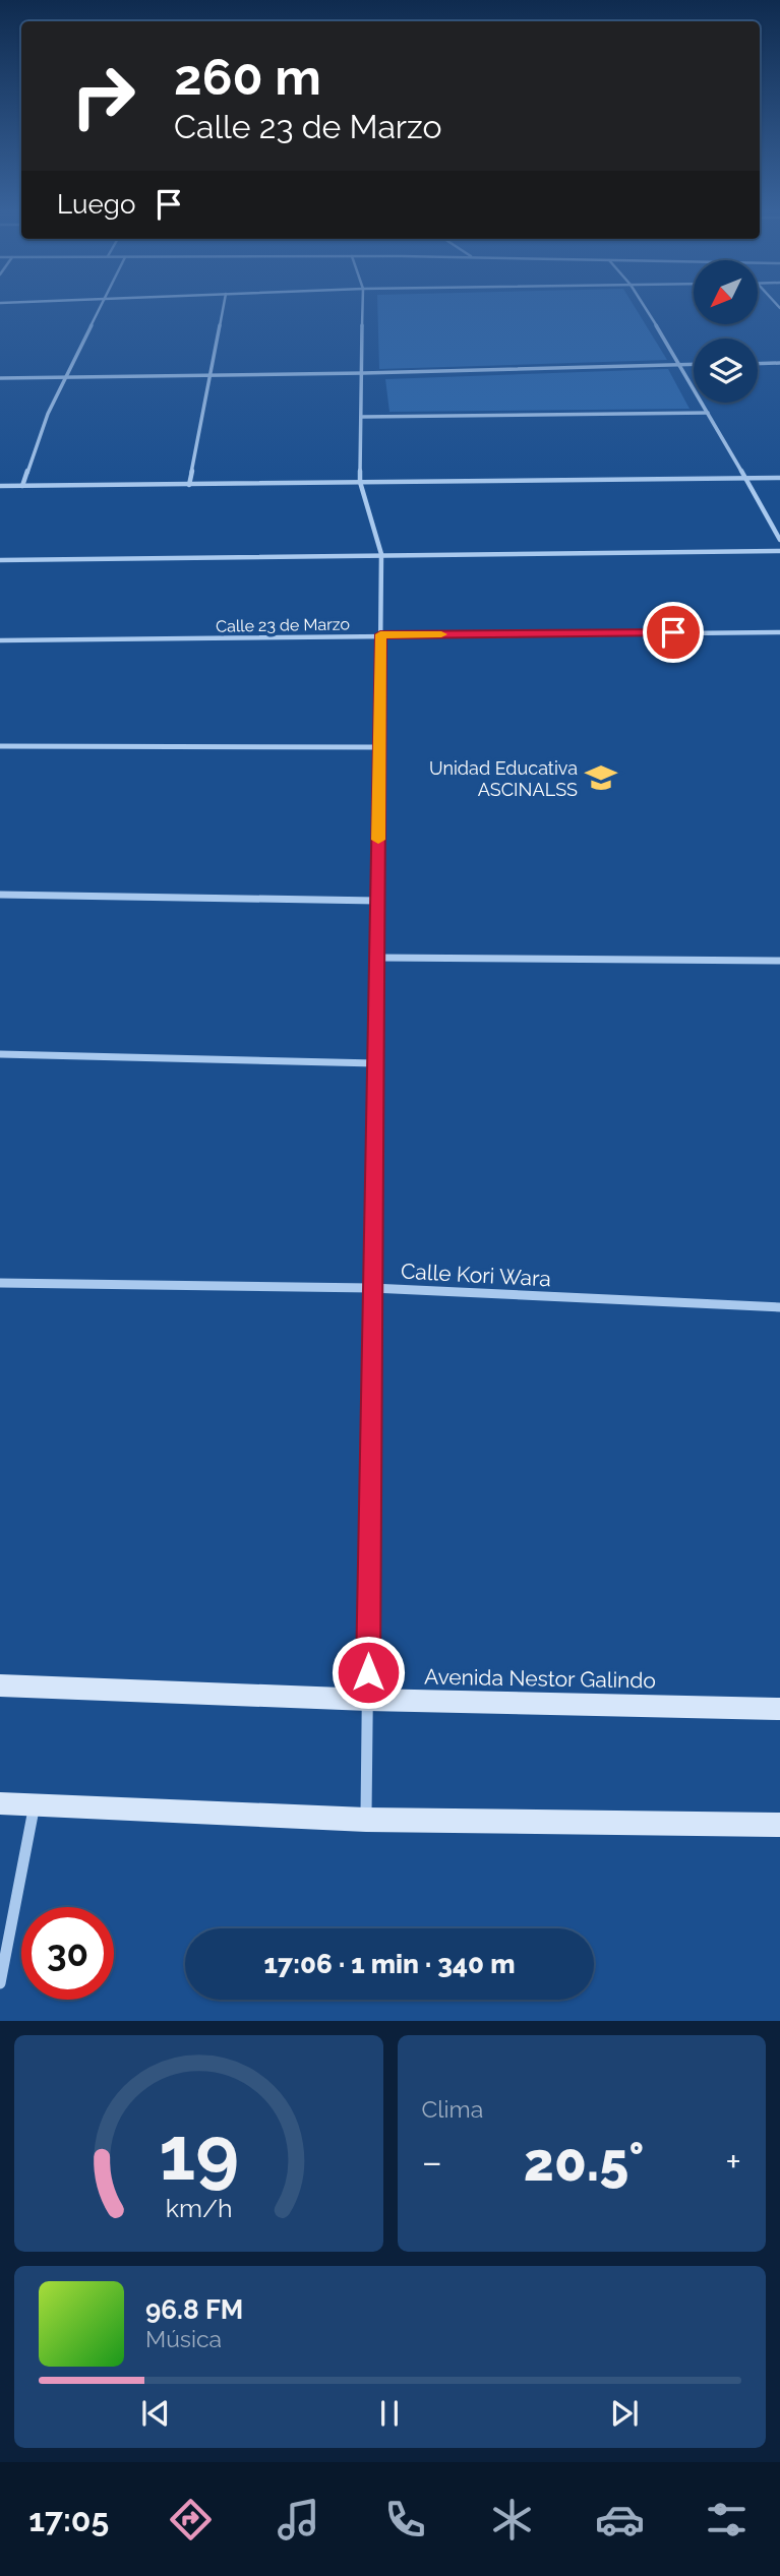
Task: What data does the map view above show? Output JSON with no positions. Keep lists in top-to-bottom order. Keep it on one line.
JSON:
{"streets":{"main road":["Avenida Nestor Galindo"],"street":["Calle 23 de Marzo","Calle Kori Wara"]},"places":{"school or university":["Unidad Educativa ASCINALSS"]},"north":"bottom left","page":{"turn":["260 m","Calle 23 de Marzo"],"then":"Luego","limit":"30","trip":"17:06 · 1 min · 340 m","tile":"Clima","heat":["−","20.5°","+"],"song":["96.8 FM","Música"],"tabs":"17:05","gauge":["19","km/h"]}}
